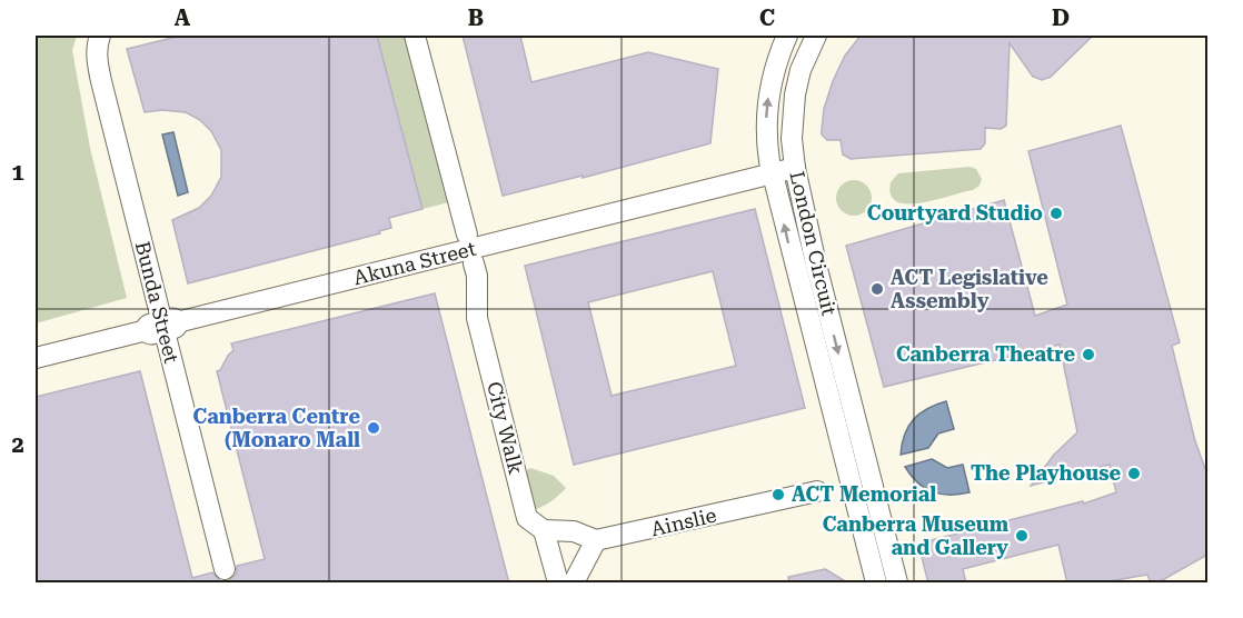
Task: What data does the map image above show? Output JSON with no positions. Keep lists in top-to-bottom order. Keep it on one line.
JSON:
{"streets":{"street":["London Circuit","Akuna Street","Bunda Street","City Walk","Ainslie"]},"crossings":[["London Circuit","Akuna Street"],["Akuna Street","Bunda Street"]],"places":["Courtyard Studio","ACT Legislative Assembly","Canberra Theatre","Canberra Centre (Monaro Mall","The Playhouse","ACT Memorial","Canberra Museum and Gallery"],"grid":{"columns":["A","B","C","D"],"rows":["1","2"]}}
